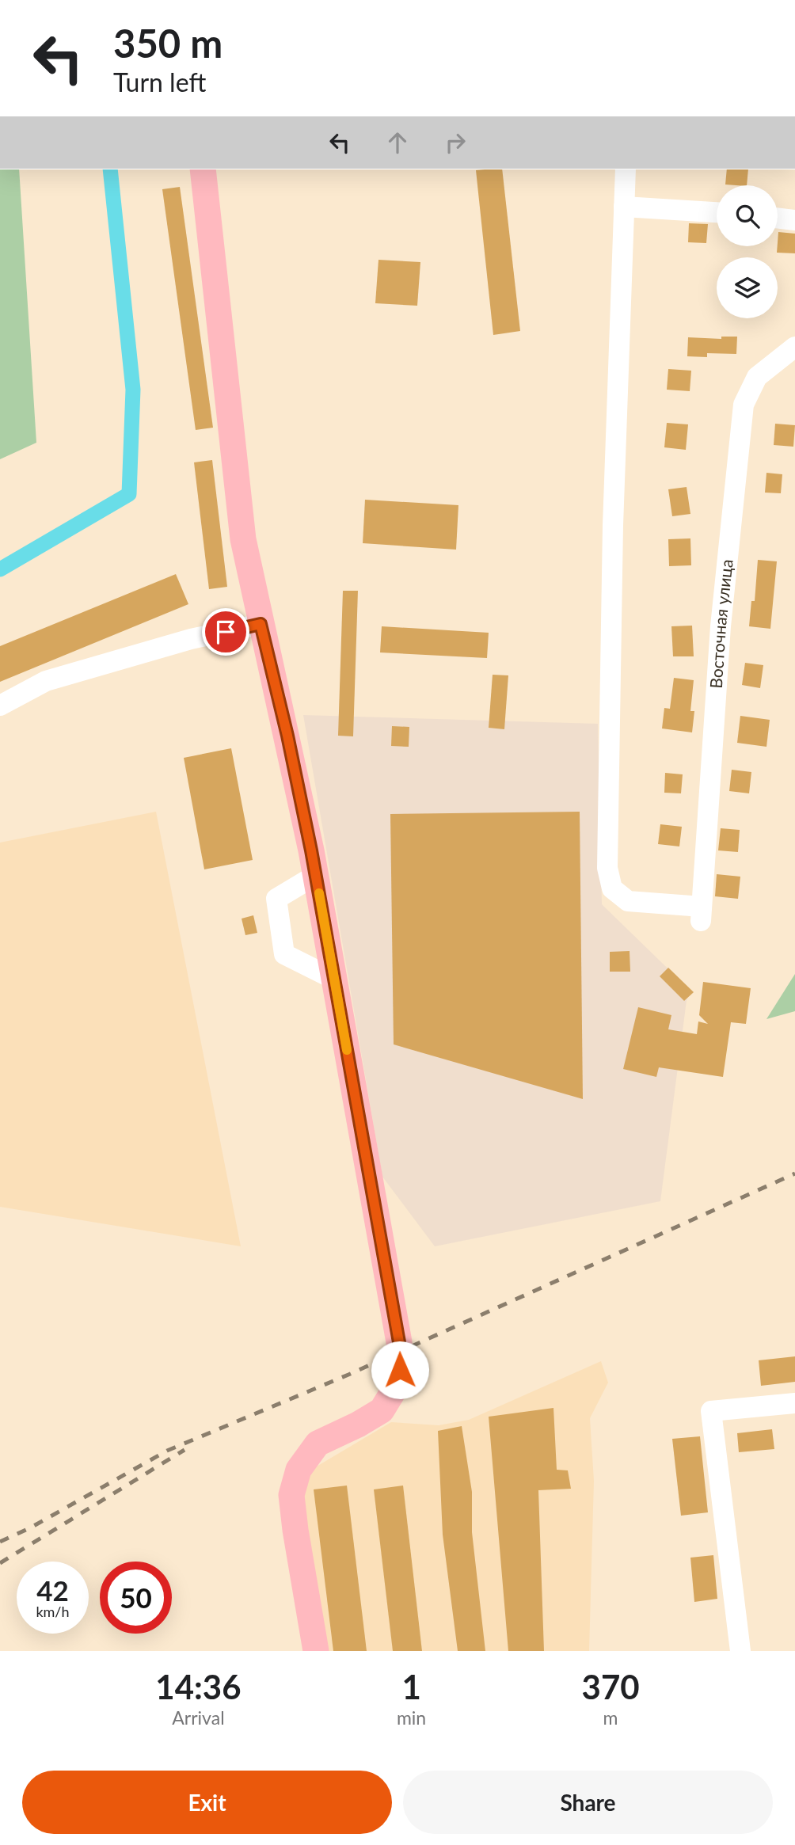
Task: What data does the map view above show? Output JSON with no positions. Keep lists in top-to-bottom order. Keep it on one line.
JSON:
{"streets":{"street":["Восточная улица"]},"page":{"turn":["350 m","Turn left"],"speed":"42 km/h","limit":"50","eta":["14:36","Arrival","1","min","370","m"],"buttons":["Exit","Share"]}}
